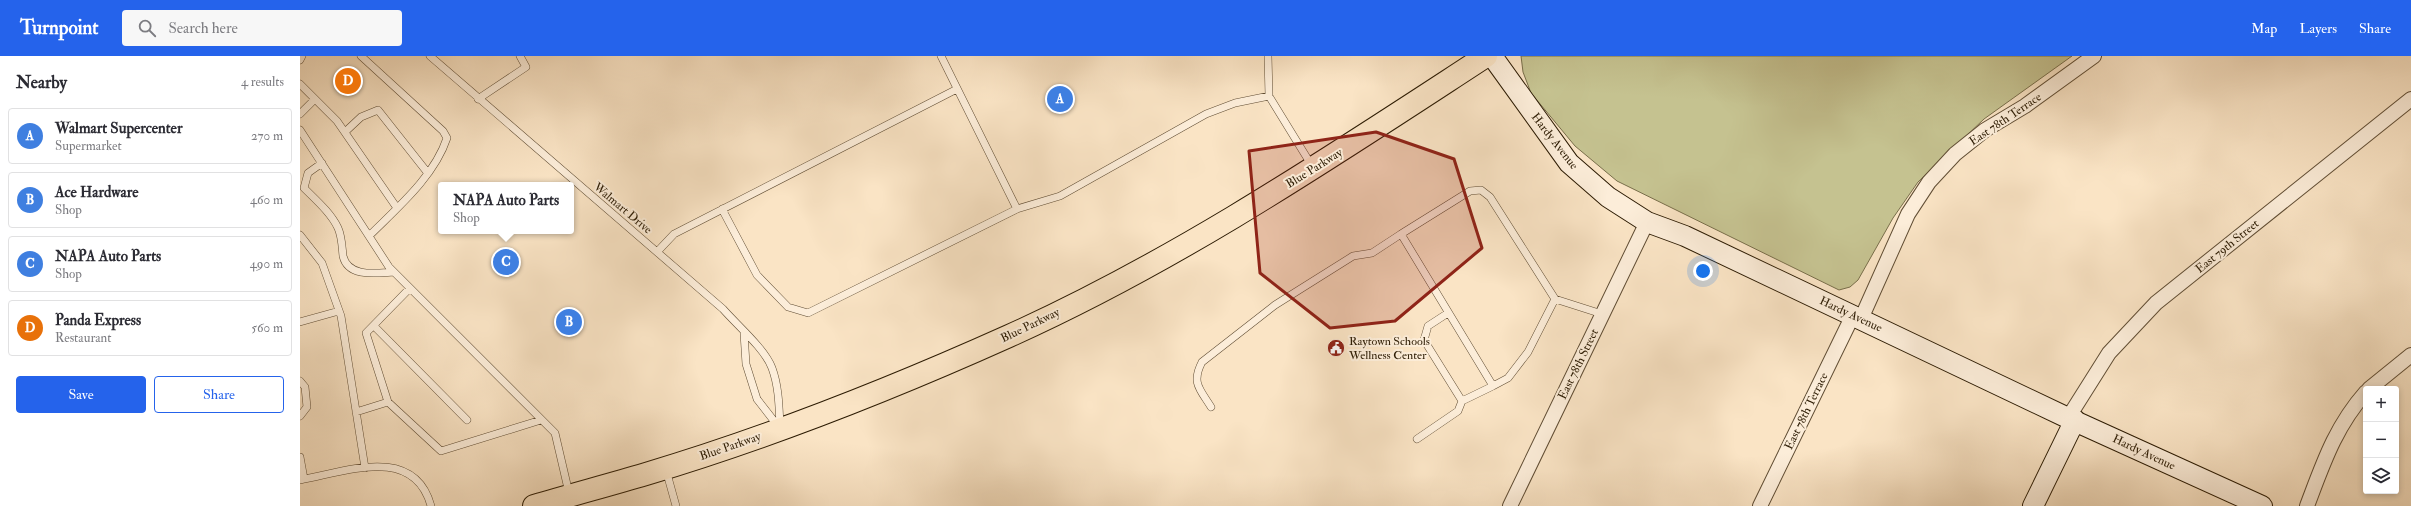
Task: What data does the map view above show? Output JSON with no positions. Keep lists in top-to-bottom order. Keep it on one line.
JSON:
{"streets":{"highway":["Blue Parkway"],"street":["East 78th Terrace","Hardy Avenue","East 79th Street","East 78th Street"],"lane":["Walmart Drive"]},"crossings":[["East 78th Terrace","Hardy Avenue"],["Hardy Avenue","East 79th Street"],["Hardy Avenue","East 78th Street"],["Blue Parkway","Walmart Drive"]],"places":{"public building":["Raytown Schools Wellness Center"]},"page":{"header":"Turnpoint","search":"Search here","nav":["Map","Layers","Share"],"heading":["Nearby","4 results"],"pins":["D","A","C","B"],"list":[{"mark":"A","name":"Walmart Supercenter","note":"Supermarket","value":"270 m"},{"mark":"B","name":"Ace Hardware","note":"Shop","value":"460 m"},{"mark":"C","name":"NAPA Auto Parts","note":"Shop","value":"490 m"},{"mark":"D","name":"Panda Express","note":"Restaurant","value":"560 m"}],"popup":["NAPA Auto Parts","Shop"],"buttons":["Save","Share"],"map_buttons":["+","−"]}}
